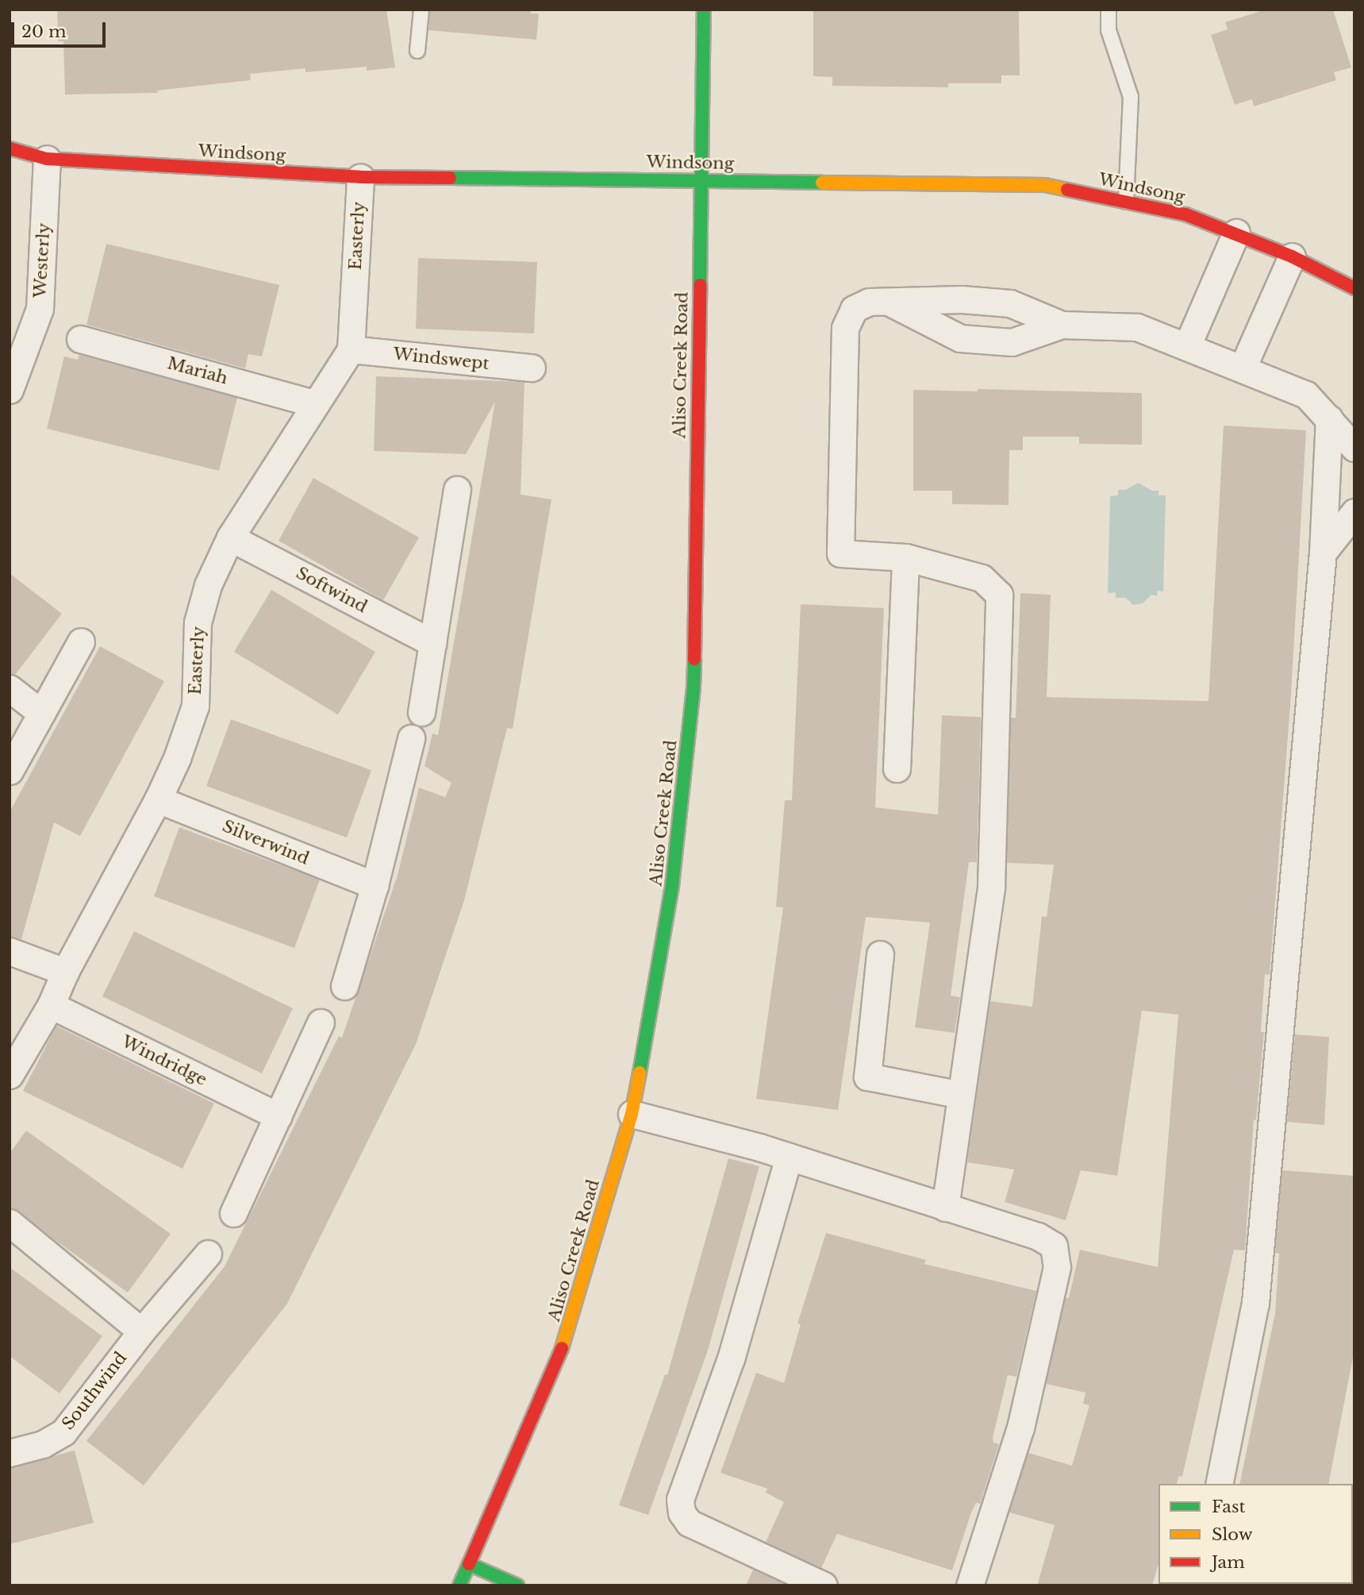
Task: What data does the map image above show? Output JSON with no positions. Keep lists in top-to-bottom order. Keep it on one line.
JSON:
{"streets":{"main road":["Windsong","Aliso Creek Road"],"street":["Easterly","Westerly","Windswept","Mariah","Softwind","Silverwind","Windridge","Southwind"]},"crossings":[["Windsong","Easterly"],["Windsong","Westerly"],["Windsong","Aliso Creek Road"],["Easterly","Windswept"],["Easterly","Mariah"],["Easterly","Softwind"],["Easterly","Silverwind"],["Easterly","Windridge"]],"legend":["Fast","Slow","Jam"],"scale_bar":"20 m"}
